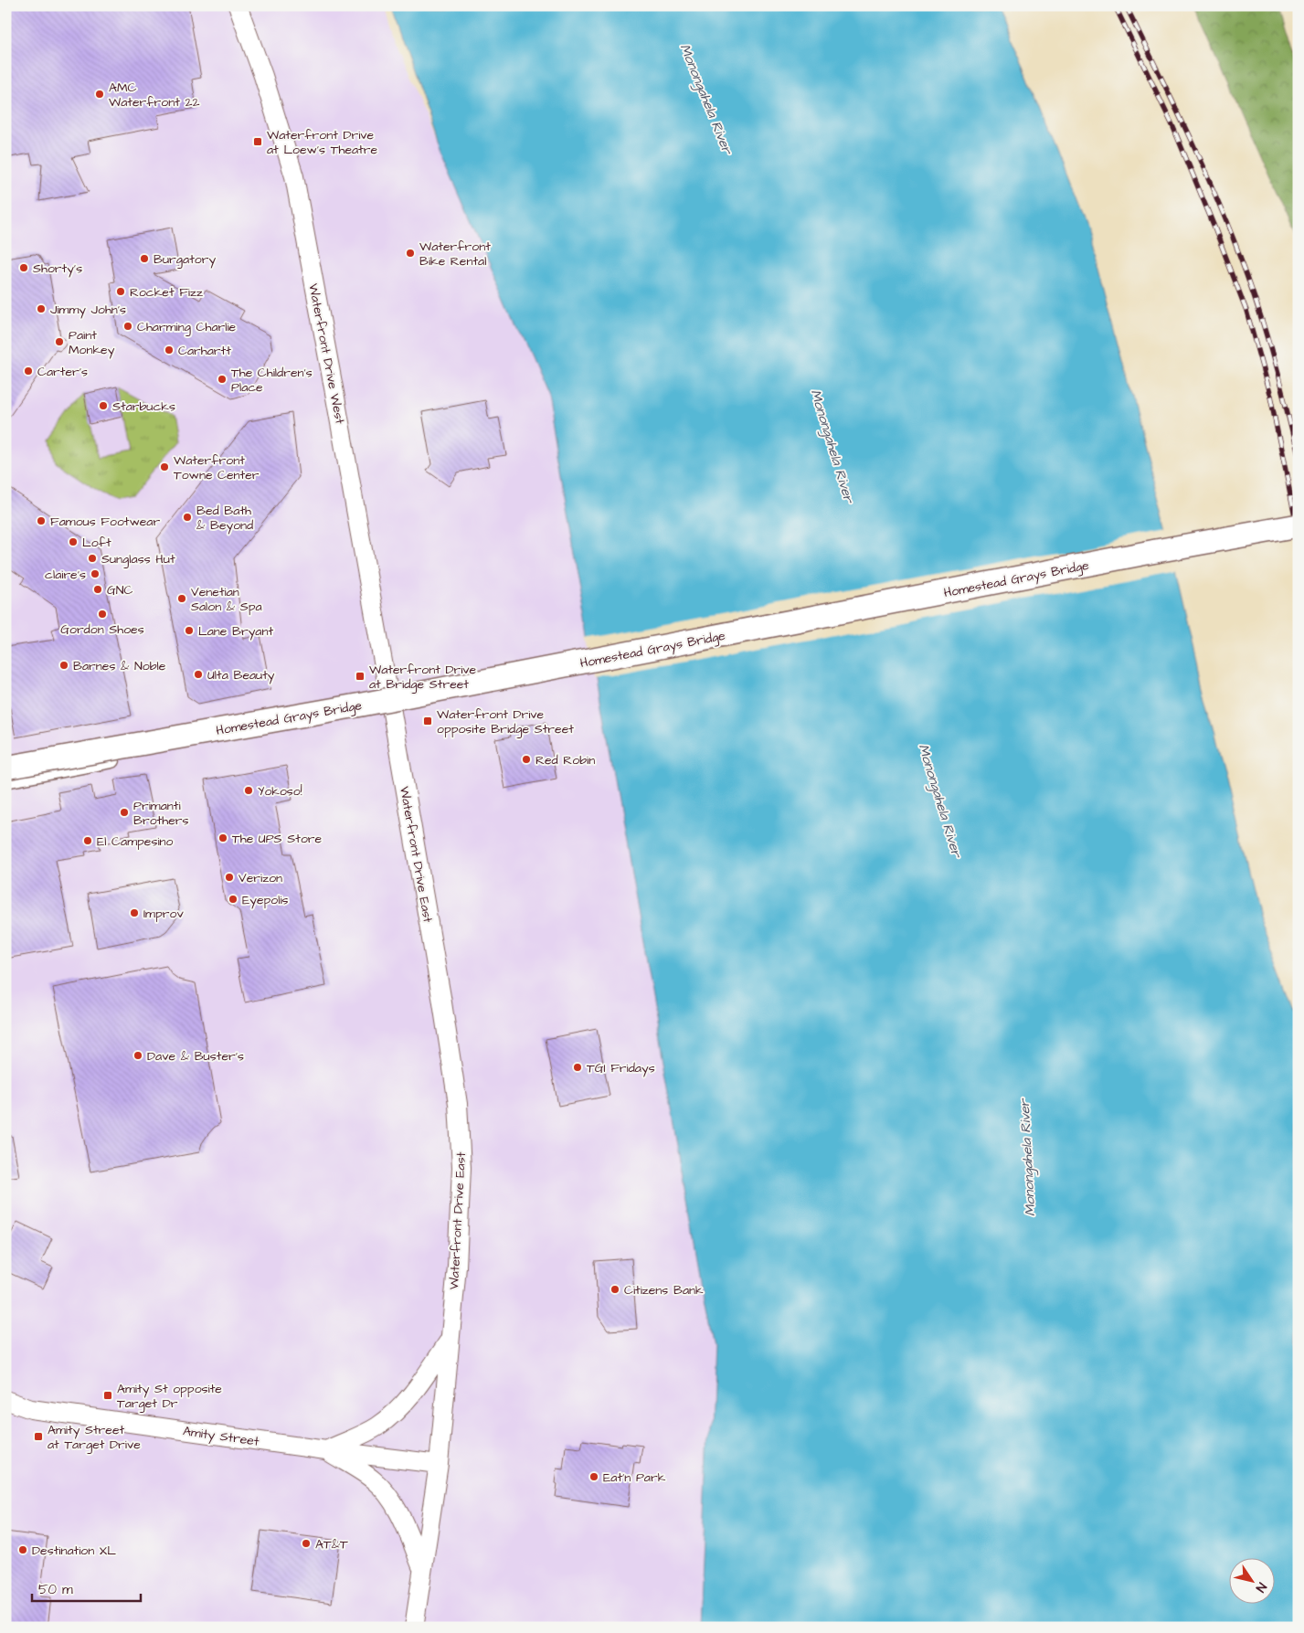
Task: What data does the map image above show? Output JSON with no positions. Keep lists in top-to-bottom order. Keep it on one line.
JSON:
{"streets":{"main road":["Homestead Grays Bridge"],"street":["Waterfront Drive West","Waterfront Drive East","Amity Street"]},"crossings":[["Waterfront Drive West","Waterfront Drive East"],["Waterfront Drive East","Amity Street"]],"water":["Monongahela River"],"places":{"other":["AMC Waterfront 22","Waterfront Bike Rental","Burgatory","Shorty’s","Rocket Fizz","Jimmy John's","Charming Charlie","Paint Monkey","Carhartt","Carter's","The Children's Place","Starbucks","Waterfront Towne Center","Bed Bath & Beyond","Famous Footwear","Loft","Sunglass Hut","claire's","GNC","Venetian Salon & Spa","Gordon Shoes","Lane Bryant","Barnes & Noble","Ulta Beauty","Red Robin","Yokoso!","Primanti Brothers","The UPS Store","El Campesino","Verizon","Eyepolis","Improv","Dave & Buster's","TGI Fridays","Citizens Bank","Eat'n Park","AT&T","Destination XL"],"transit":["Waterfront Drive at Loew's Theatre","Waterfront Drive at Bridge Street","Waterfront Drive opposite Bridge Street","Amity St opposite Target Dr","Amity Street at Target Drive"]},"scale_bar":"50 m","north":"bottom right"}
